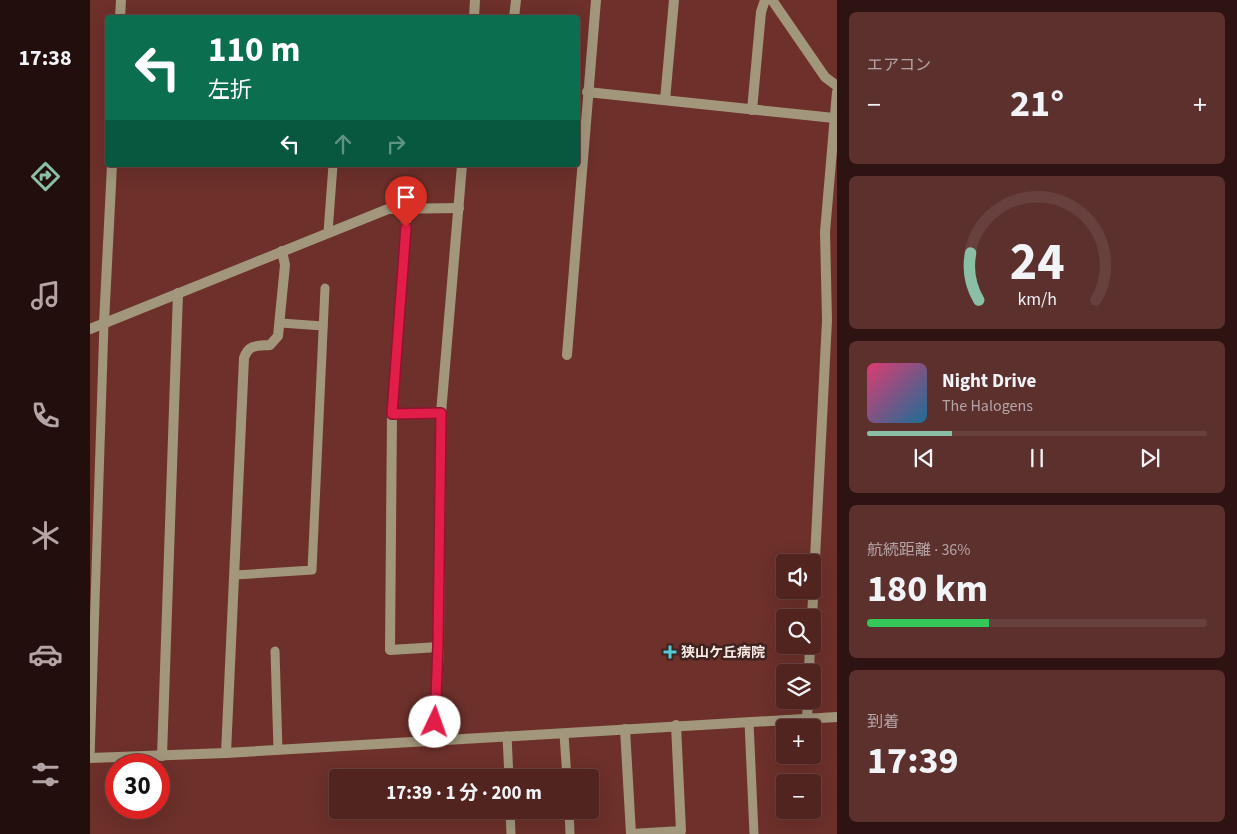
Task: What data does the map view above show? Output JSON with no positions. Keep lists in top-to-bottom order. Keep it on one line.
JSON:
{"places":{"health":["狭山ケ丘病院"]},"page":{"tabs":"17:38","tile":["エアコン",["航続距離 · 36%","180 km"],["到着","17:39"]],"turn":["110 m","左折"],"heat":["−","21°","+"],"song":["Night Drive","The Halogens"],"map_buttons":["+","−"],"limit":"30","trip":"17:39 · 1 分 · 200 m","gauge":["24","km/h"]}}
